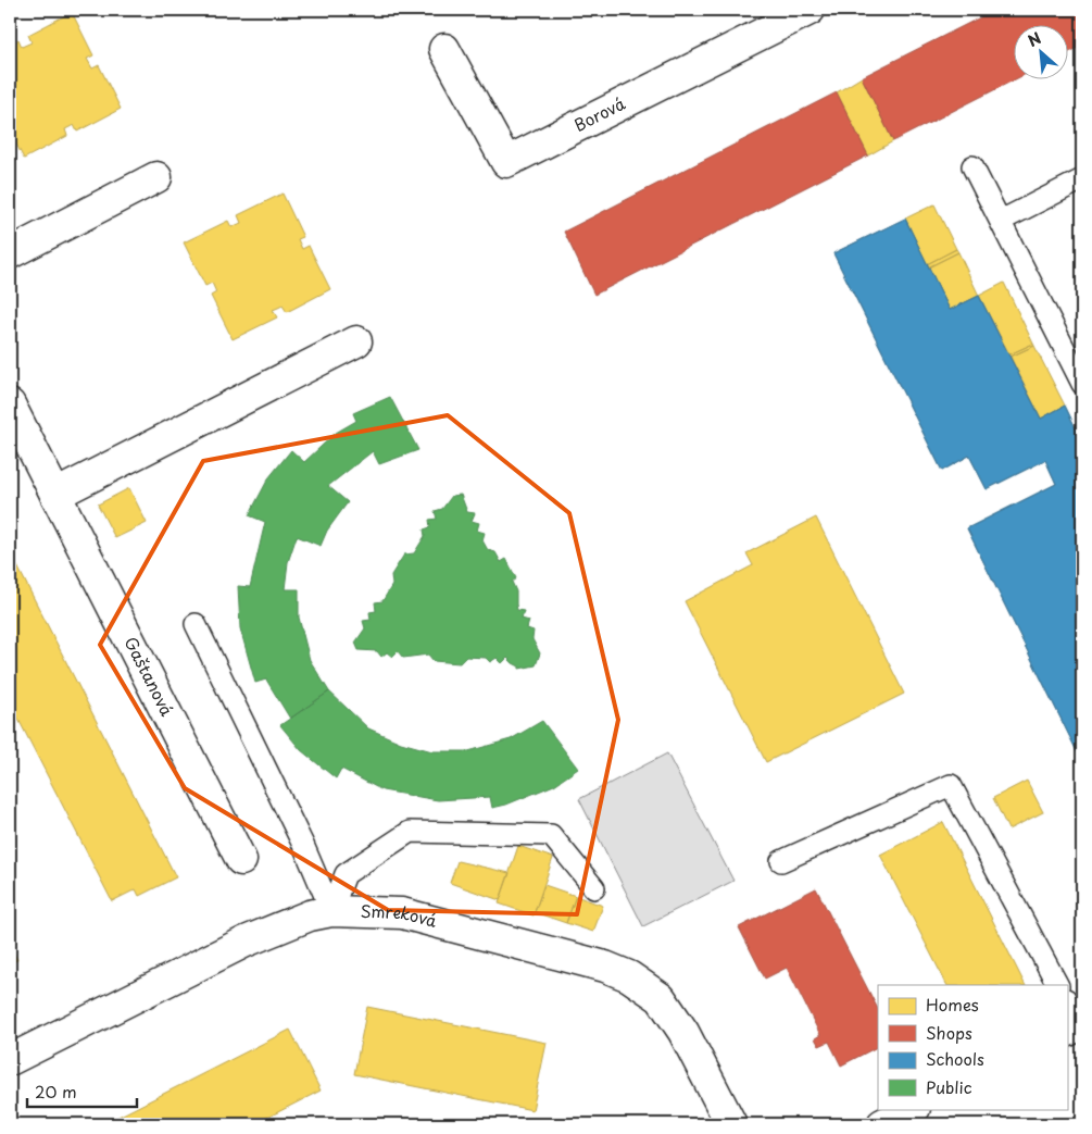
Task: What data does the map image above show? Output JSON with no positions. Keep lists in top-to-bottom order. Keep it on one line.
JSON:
{"streets":{"street":["Borová","Gaštanová","Smreková"]},"legend":["Homes","Shops","Schools","Public"],"scale_bar":"20 m","north":"top left"}
